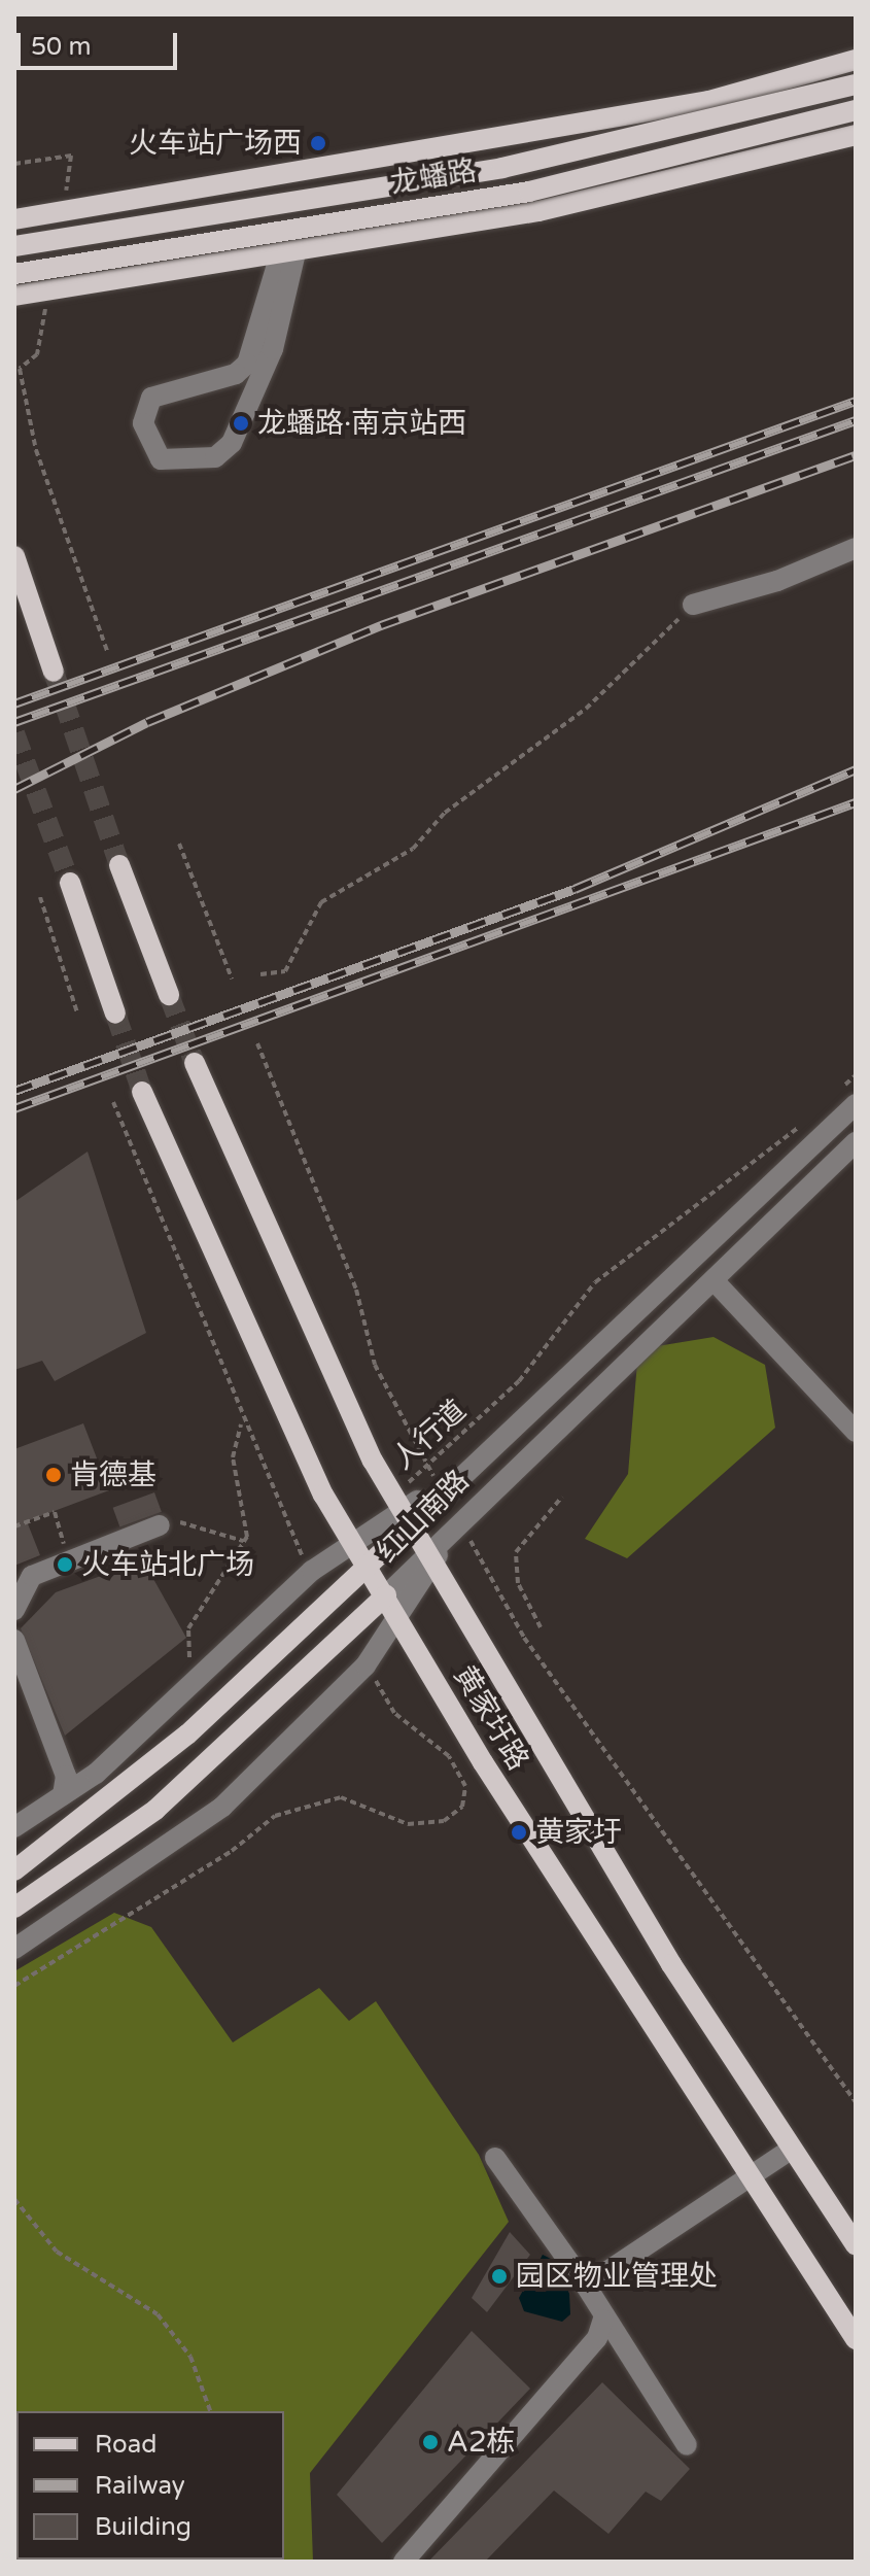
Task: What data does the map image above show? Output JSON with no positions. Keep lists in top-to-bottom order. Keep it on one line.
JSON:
{"streets":{"main road":["龙蟠路","红山南路","黄家圩路"],"path":["人行道"]},"crossings":[["人行道","红山南路"],["人行道","黄家圩路"],["红山南路","黄家圩路"]],"places":["火车站广场西","龙蟠路·南京站西","肯德基","火车站北广场","黄家圩","园区物业管理处","A2栋"],"legend":["Road","Railway","Building"],"scale_bar":"50 m"}
